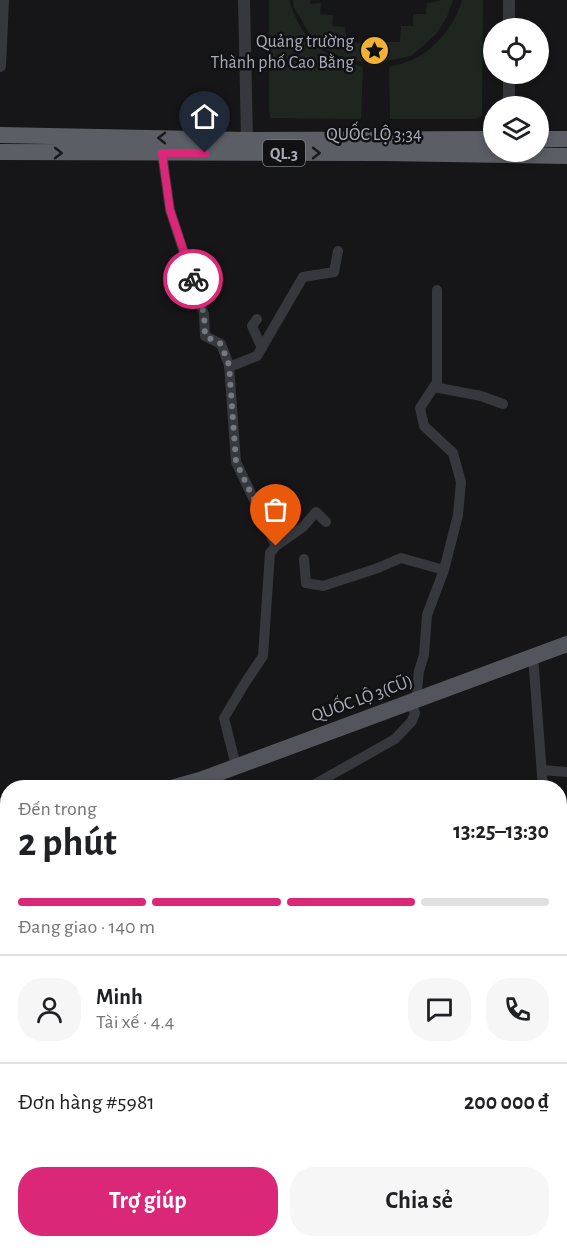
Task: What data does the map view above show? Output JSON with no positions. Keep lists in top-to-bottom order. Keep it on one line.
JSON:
{"streets":{"highway":["QUỐC LỘ 3;34","QL.3"],"main road":["QUỐC LỘ 3(CŨ)"]},"places":{"place":["Quảng trường Thành phố Cao Bằng"]},"page":{"heading":["2 phút","Đến trong","13:25–13:30"],"panel":["Minh","Tài xế · 4.4","Đơn hàng #5981","200 000 ₫"],"bar":"Đang giao · 140 m","buttons":["Trợ giúp","Chia sẻ"]}}
